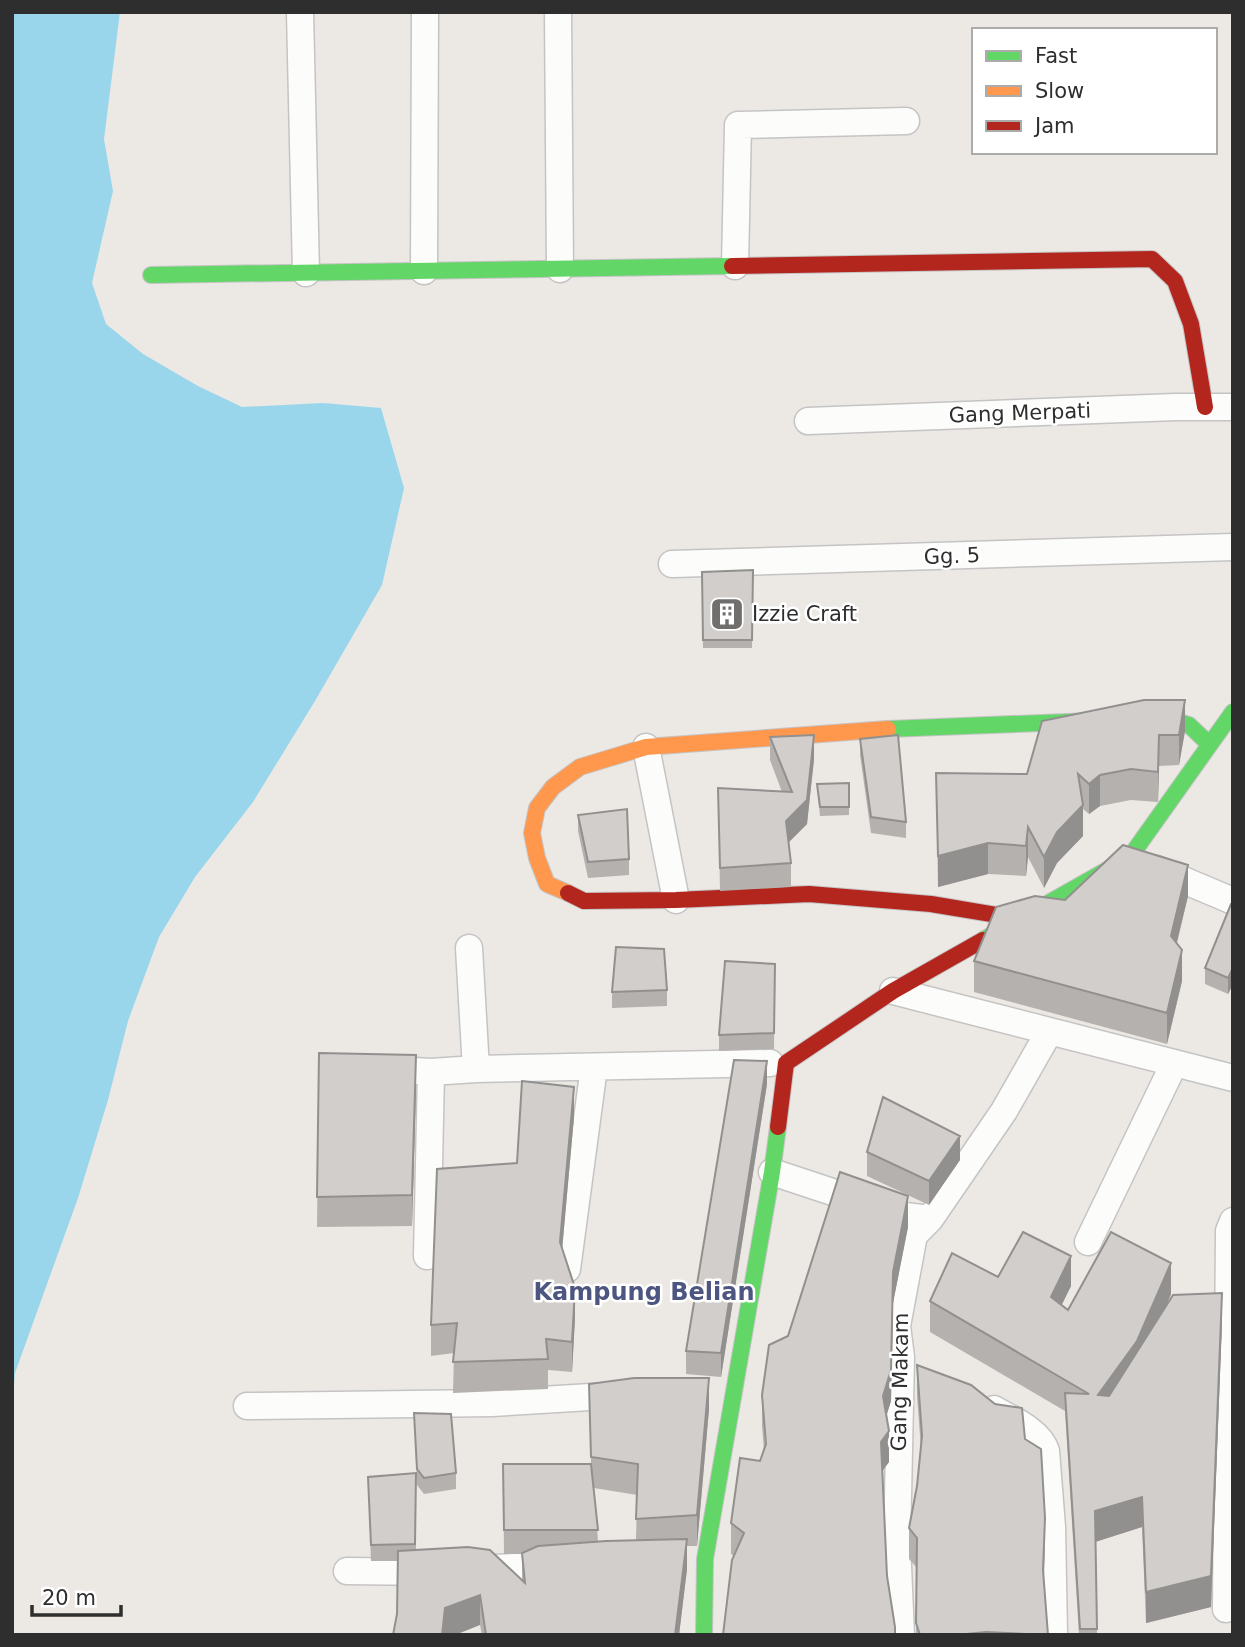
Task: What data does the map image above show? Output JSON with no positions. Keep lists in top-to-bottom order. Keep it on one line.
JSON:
{"streets":{"street":["Gang Merpati","Gg. 5","Gang Makam"]},"districts":["Kampung Belian"],"places":{"building":["Izzie Craft"]},"legend":["Fast","Slow","Jam"],"scale_bar":"20 m"}
